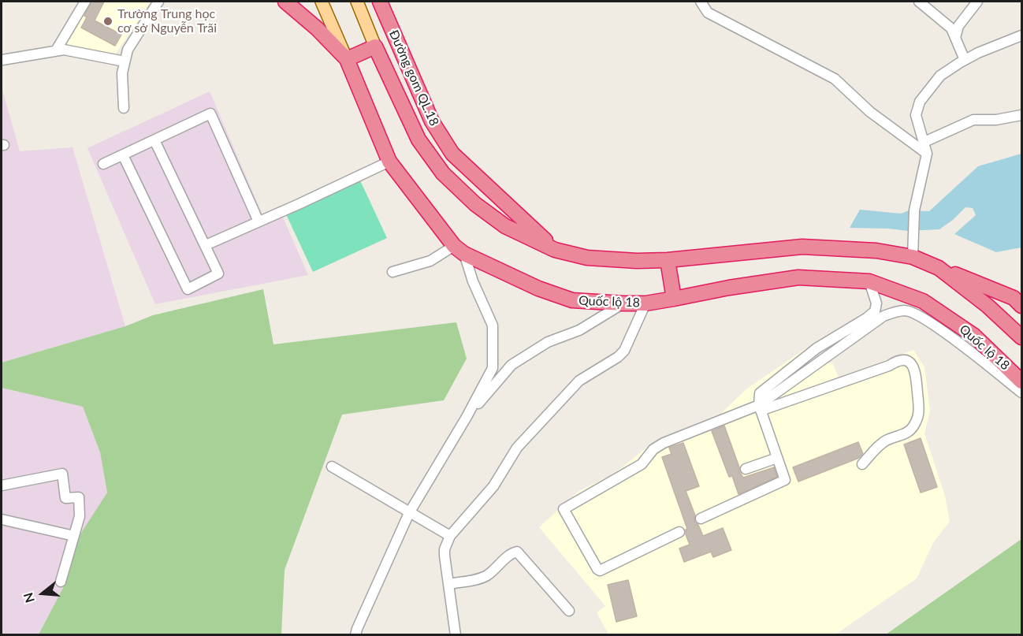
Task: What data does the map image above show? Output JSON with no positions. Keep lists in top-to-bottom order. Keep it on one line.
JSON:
{"streets":{"highway":["Đường gom QL.18","Quốc lộ 18"]},"places":["Trường Trung học cơ sở Nguyễn Trãi"],"north":"left"}
